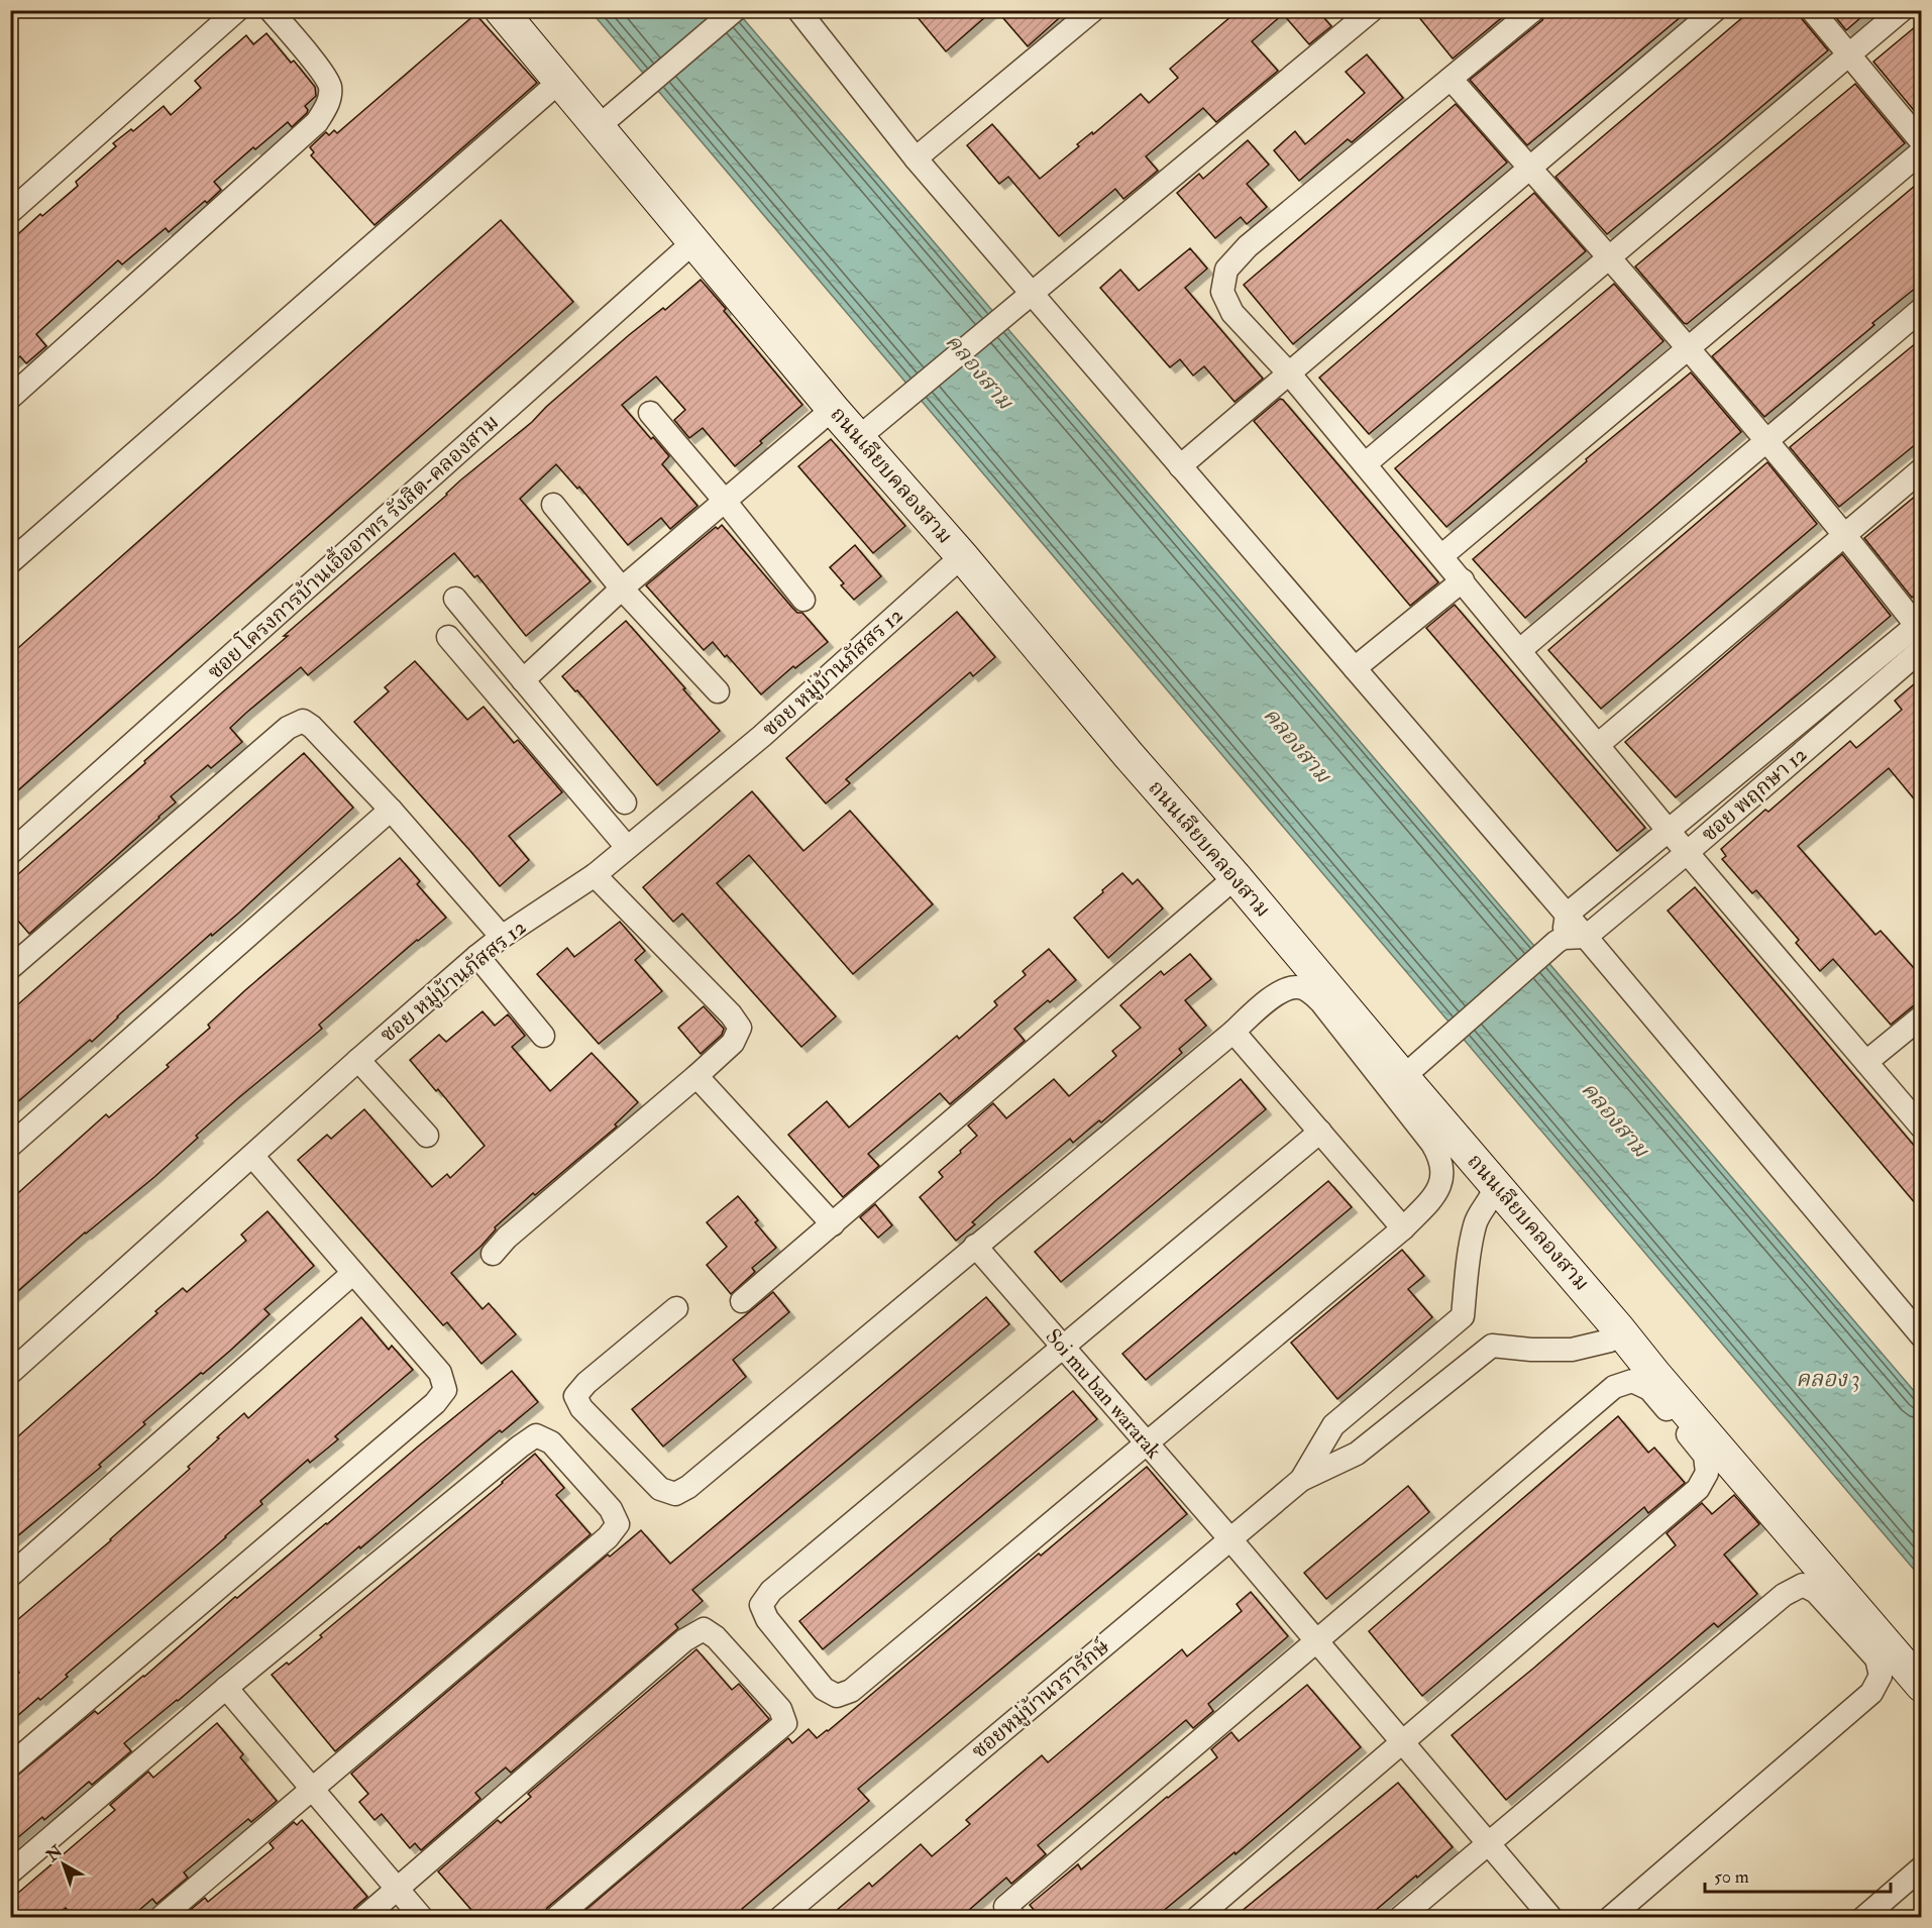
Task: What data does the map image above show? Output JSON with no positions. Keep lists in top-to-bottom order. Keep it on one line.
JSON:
{"streets":{"main road":["ถนนเลียบคลองสาม"],"street":["ซอย โครงการบ้านเอื้ออาทร รังสิต-คลองสาม","ซอย หมู่บ้านภัสสร 12","ซอย พฤกษา 12","Soi mu ban wararak","ซอยหมู่บ้านวรารักษ์"]},"crossings":[["ถนนเลียบคลองสาม","ซอย โครงการบ้านเอื้ออาทร รังสิต-คลองสาม"],["ถนนเลียบคลองสาม","ซอย หมู่บ้านภัสสร 12"],["ถนนเลียบคลองสาม","ซอย พฤกษา 12"],["Soi mu ban wararak","ซอยหมู่บ้านวรารักษ์"]],"water":["คลองสาม","คลอง 3"],"scale_bar":"50 m","north":"top left"}
